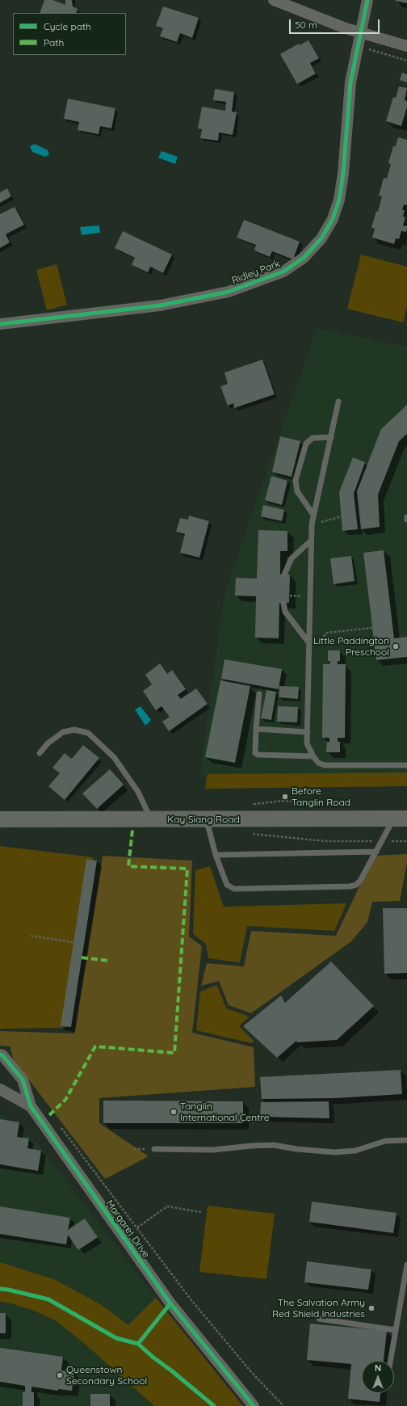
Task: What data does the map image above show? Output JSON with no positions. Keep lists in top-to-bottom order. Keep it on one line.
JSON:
{"streets":{"street":["Ridley Park","Kay Siang Road","Margaret Drive"]},"places":["Little Paddington Preschool","Before Tanglin Road","Tanglin International Centre","The Salvation Army Red Shield Industries","Queenstown Secondary School"],"legend":["Cycle path","Path"],"scale_bar":"50 m","north":"top"}
